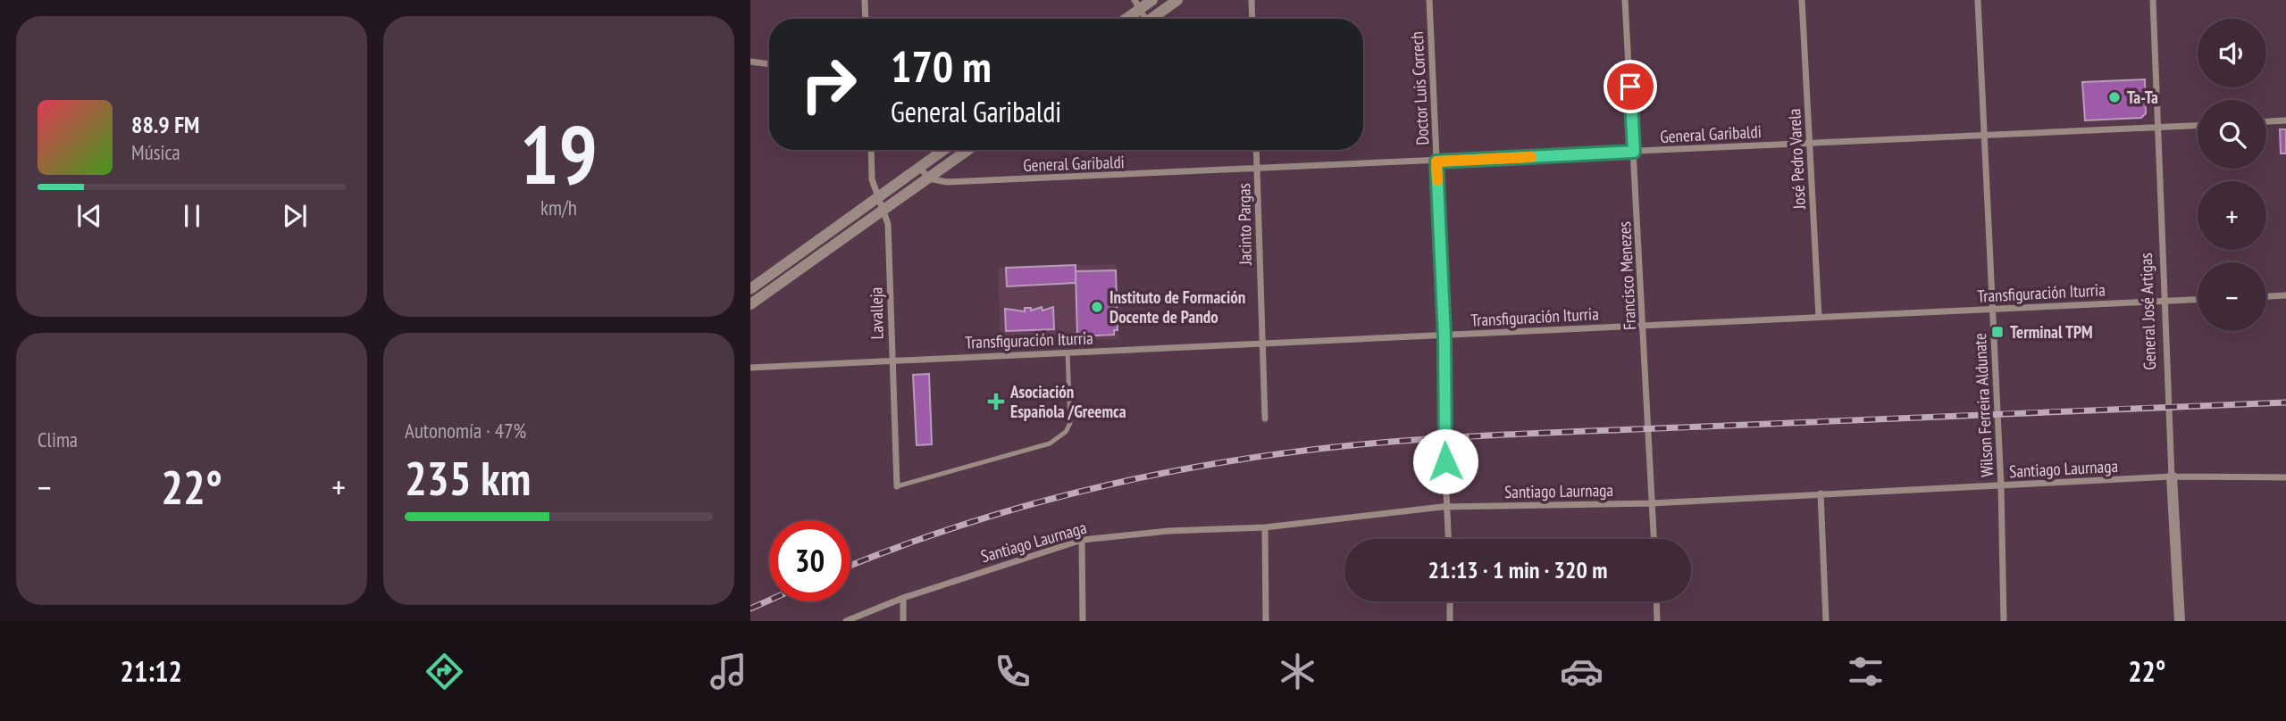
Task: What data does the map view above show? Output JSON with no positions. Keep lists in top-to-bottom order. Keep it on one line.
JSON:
{"streets":{"street":["Doctor Luis Correch","General Garibaldi","José Pedro Varela","Jacinto Pargas","Francisco Menezes","Transfiguración Iturria","General José Artigas","Lavalleja","Wilson Ferreira Aldunate","Santiago Laurnaga"]},"crossings":[["Doctor Luis Correch","General Garibaldi"],["Doctor Luis Correch","Transfiguración Iturria"],["Doctor Luis Correch","Santiago Laurnaga"],["General Garibaldi","José Pedro Varela"],["General Garibaldi","Jacinto Pargas"],["General Garibaldi","Francisco Menezes"],["General Garibaldi","General José Artigas"],["General Garibaldi","Wilson Ferreira Aldunate"],["José Pedro Varela","Transfiguración Iturria"],["Jacinto Pargas","Transfiguración Iturria"],["Francisco Menezes","Transfiguración Iturria"],["Francisco Menezes","Santiago Laurnaga"],["Transfiguración Iturria","General José Artigas"],["Transfiguración Iturria","Lavalleja"],["Transfiguración Iturria","Wilson Ferreira Aldunate"],["General José Artigas","Santiago Laurnaga"],["Wilson Ferreira Aldunate","Santiago Laurnaga"]],"places":{"other":["Ta-Ta","Instituto de Formación Docente de Pando"],"transit":["Terminal TPM"],"health":["Asociación Española /Greemca"]},"page":{"tile":[["19","km/h"],"Clima",["Autonomía · 47%","235 km"]],"map_buttons":["+","−"],"turn":["170 m","General Garibaldi"],"song":["88.9 FM","Música"],"heat":["−","22°","+"],"limit":"30","trip":"21:13 · 1 min · 320 m","tabs":["21:12","22°"]}}
